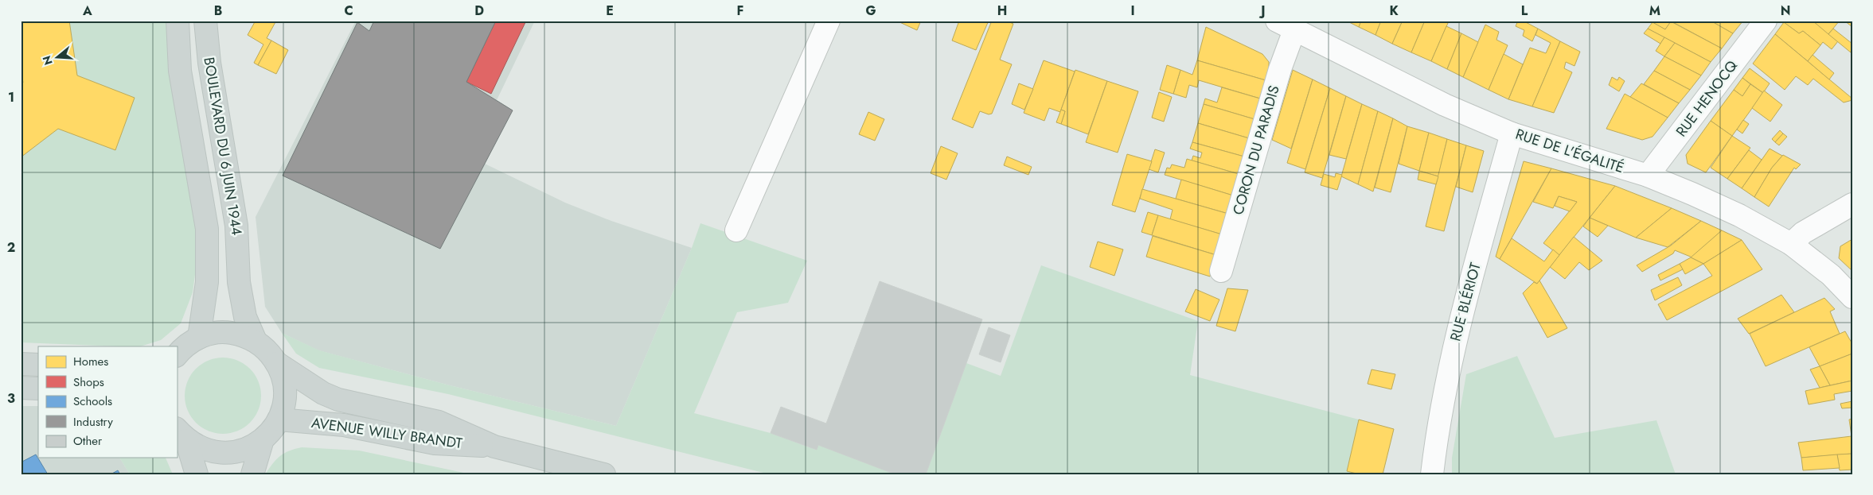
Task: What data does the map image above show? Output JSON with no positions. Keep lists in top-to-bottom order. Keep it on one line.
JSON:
{"streets":{"main road":["BOULEVARD DU 6 JUIN 1944","AVENUE WILLY BRANDT"],"street":["RUE HENOCQ","CORON DU PARADIS","RUE DE L'ÉGALITÉ","RUE BLÉRIOT"]},"crossings":[["RUE HENOCQ","RUE DE L'ÉGALITÉ"],["CORON DU PARADIS","RUE DE L'ÉGALITÉ"],["RUE DE L'ÉGALITÉ","RUE BLÉRIOT"]],"legend":["Homes","Shops","Schools","Industry","Other"],"north":"left","grid":{"columns":["A","B","C","D","E","F","G","H","I","J","K","L","M","N"],"rows":["1","2","3"]}}
